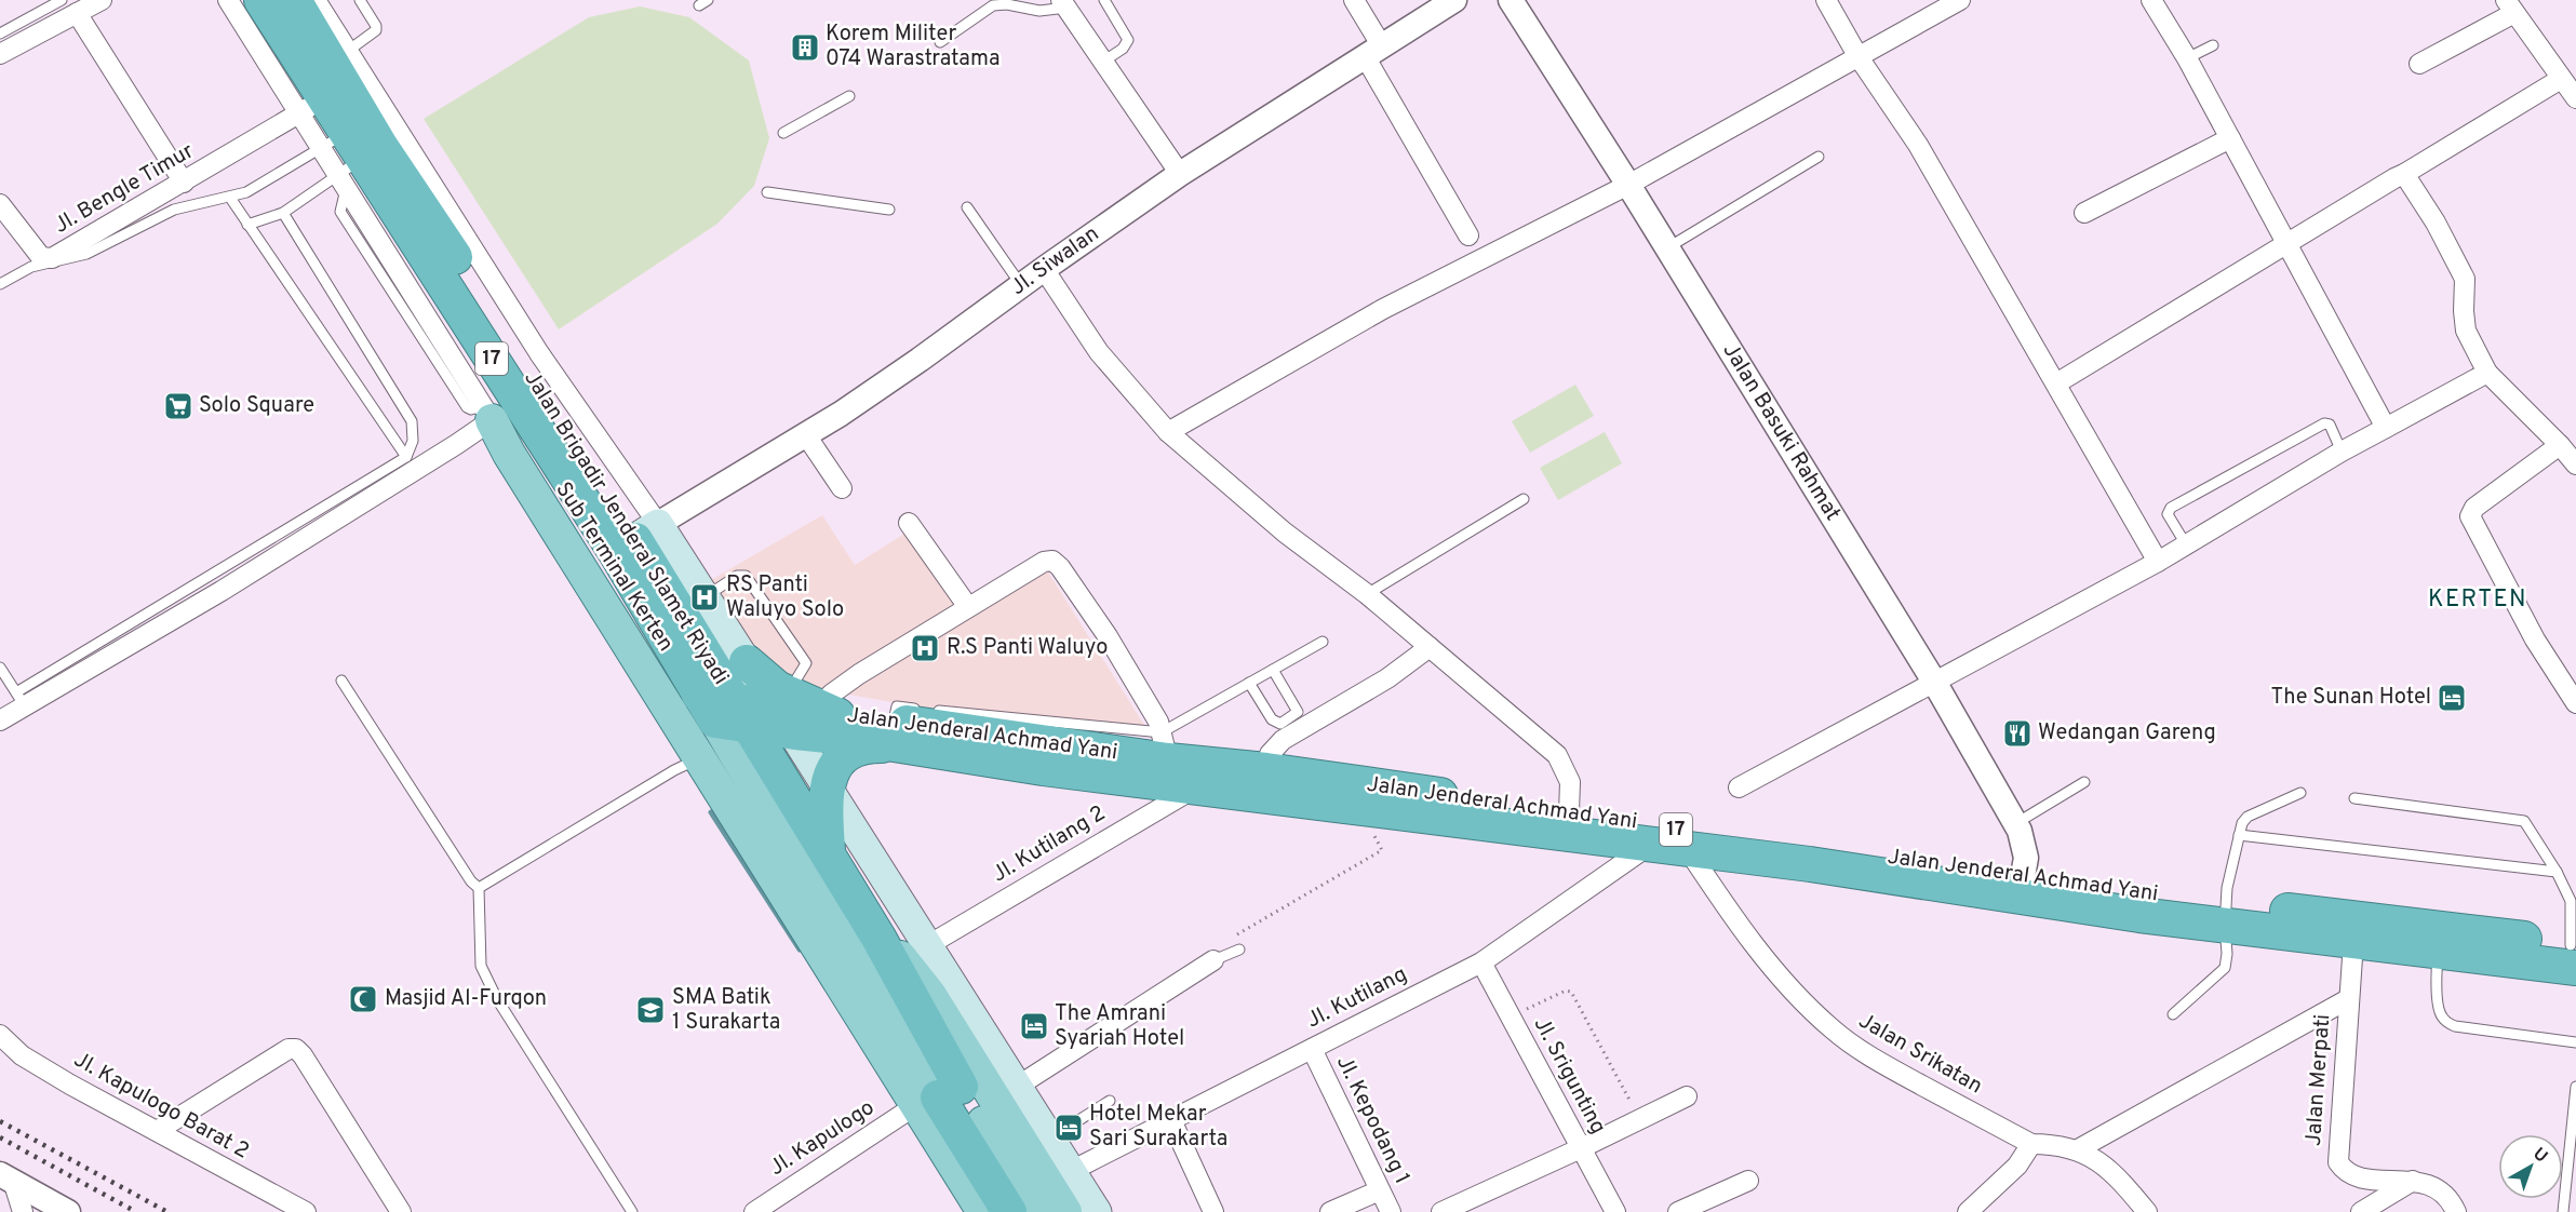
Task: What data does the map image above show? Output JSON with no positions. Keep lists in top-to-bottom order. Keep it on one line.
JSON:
{"streets":{"highway":["17","Jalan Brigadir Jenderal Slamet Riyadi","Jalan Jenderal Achmad Yani"],"street":["Jl. Bengle Timur","Jl. Siwalan","Jalan Basuki Rahmat","Jl. Kutilang 2","Jl. Kutilang","Jalan Srikatan","Jl. Srigunting","Jalan Merpati","Jl. Kapulogo Barat 2","Jl. Kepodang 1","Jl. Kapulogo"],"lane":["Sub Terminal Kerten"]},"crossings":[["Jl. Bengle Timur","Jalan Brigadir Jenderal Slamet Riyadi"],["Jl. Siwalan","Jalan Brigadir Jenderal Slamet Riyadi"],["Jalan Basuki Rahmat","Jalan Jenderal Achmad Yani"],["Jalan Brigadir Jenderal Slamet Riyadi","Jalan Jenderal Achmad Yani"],["Jalan Jenderal Achmad Yani","Jl. Kutilang 2"],["Jalan Jenderal Achmad Yani","Jl. Kutilang"],["Jalan Jenderal Achmad Yani","Jalan Srikatan"],["Jalan Jenderal Achmad Yani","Jalan Merpati"],["Jl. Kutilang","Jl. Srigunting"],["Jl. Kutilang","Jl. Kepodang 1"]],"districts":["KERTEN"],"places":{"building":["Korem Militer 074 Warastratama"],"supermarket":["Solo Square"],"hospital":["RS Panti Waluyo Solo","R.S Panti Waluyo"],"hotel":["The Sunan Hotel","The Amrani Syariah Hotel","Hotel Mekar Sari Surakarta"],"restaurant":["Wedangan Gareng"],"mosque":["Masjid Al-Furqon"],"school or university":["SMA Batik 1 Surakarta"]},"north":"top right"}
